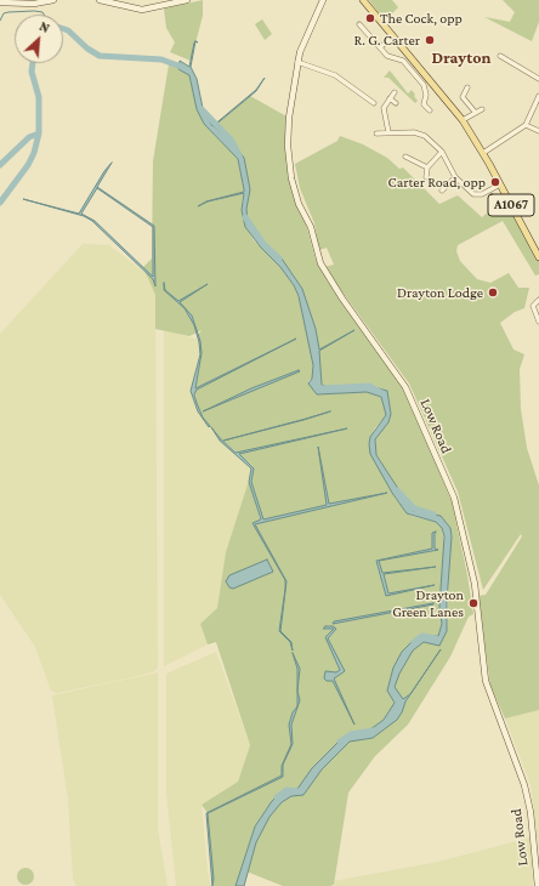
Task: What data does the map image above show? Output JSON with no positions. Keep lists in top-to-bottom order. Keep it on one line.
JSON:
{"streets":{"main road":["A1067"],"street":["Low Road"]},"districts":["Drayton"],"places":["The Cock, opp","R. G. Carter","Carter Road, opp","Drayton Lodge","Drayton Green Lanes"],"north":"top right"}
